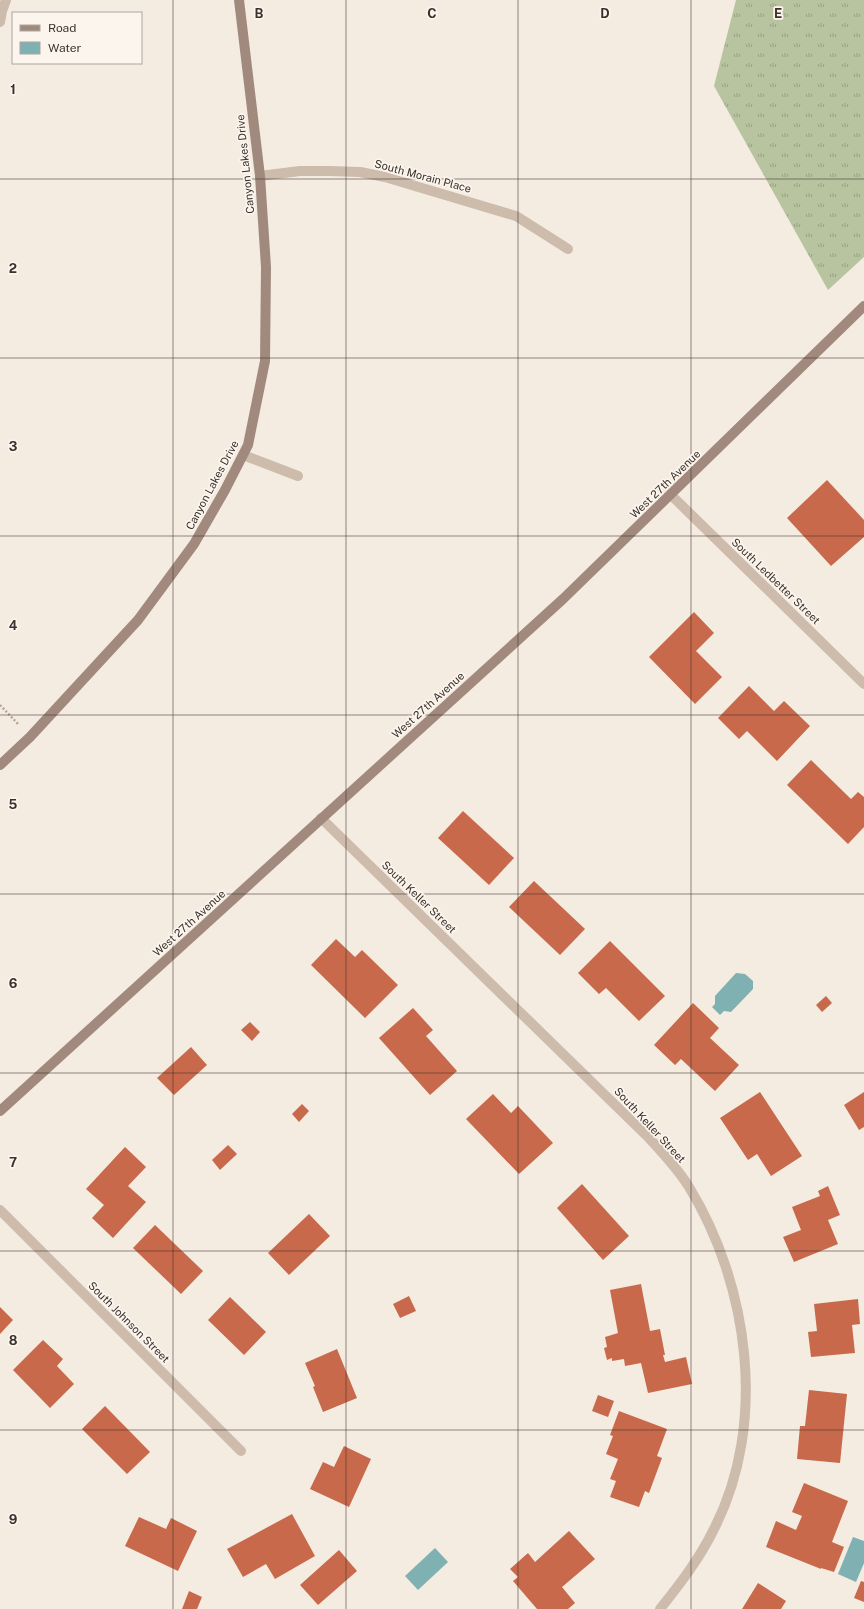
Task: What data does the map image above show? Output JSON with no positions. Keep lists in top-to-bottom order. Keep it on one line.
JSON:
{"streets":{"main road":["Canyon Lakes Drive","West 27th Avenue"],"street":["South Morain Place","South Ledbetter Street","South Keller Street","South Johnson Street"]},"crossings":[["Canyon Lakes Drive","South Morain Place"],["West 27th Avenue","South Ledbetter Street"],["West 27th Avenue","South Keller Street"]],"legend":["Road","Water"],"grid":{"columns":["B","C","D","E"],"rows":["1","2","3","4","5","6","7","8","9"]}}
